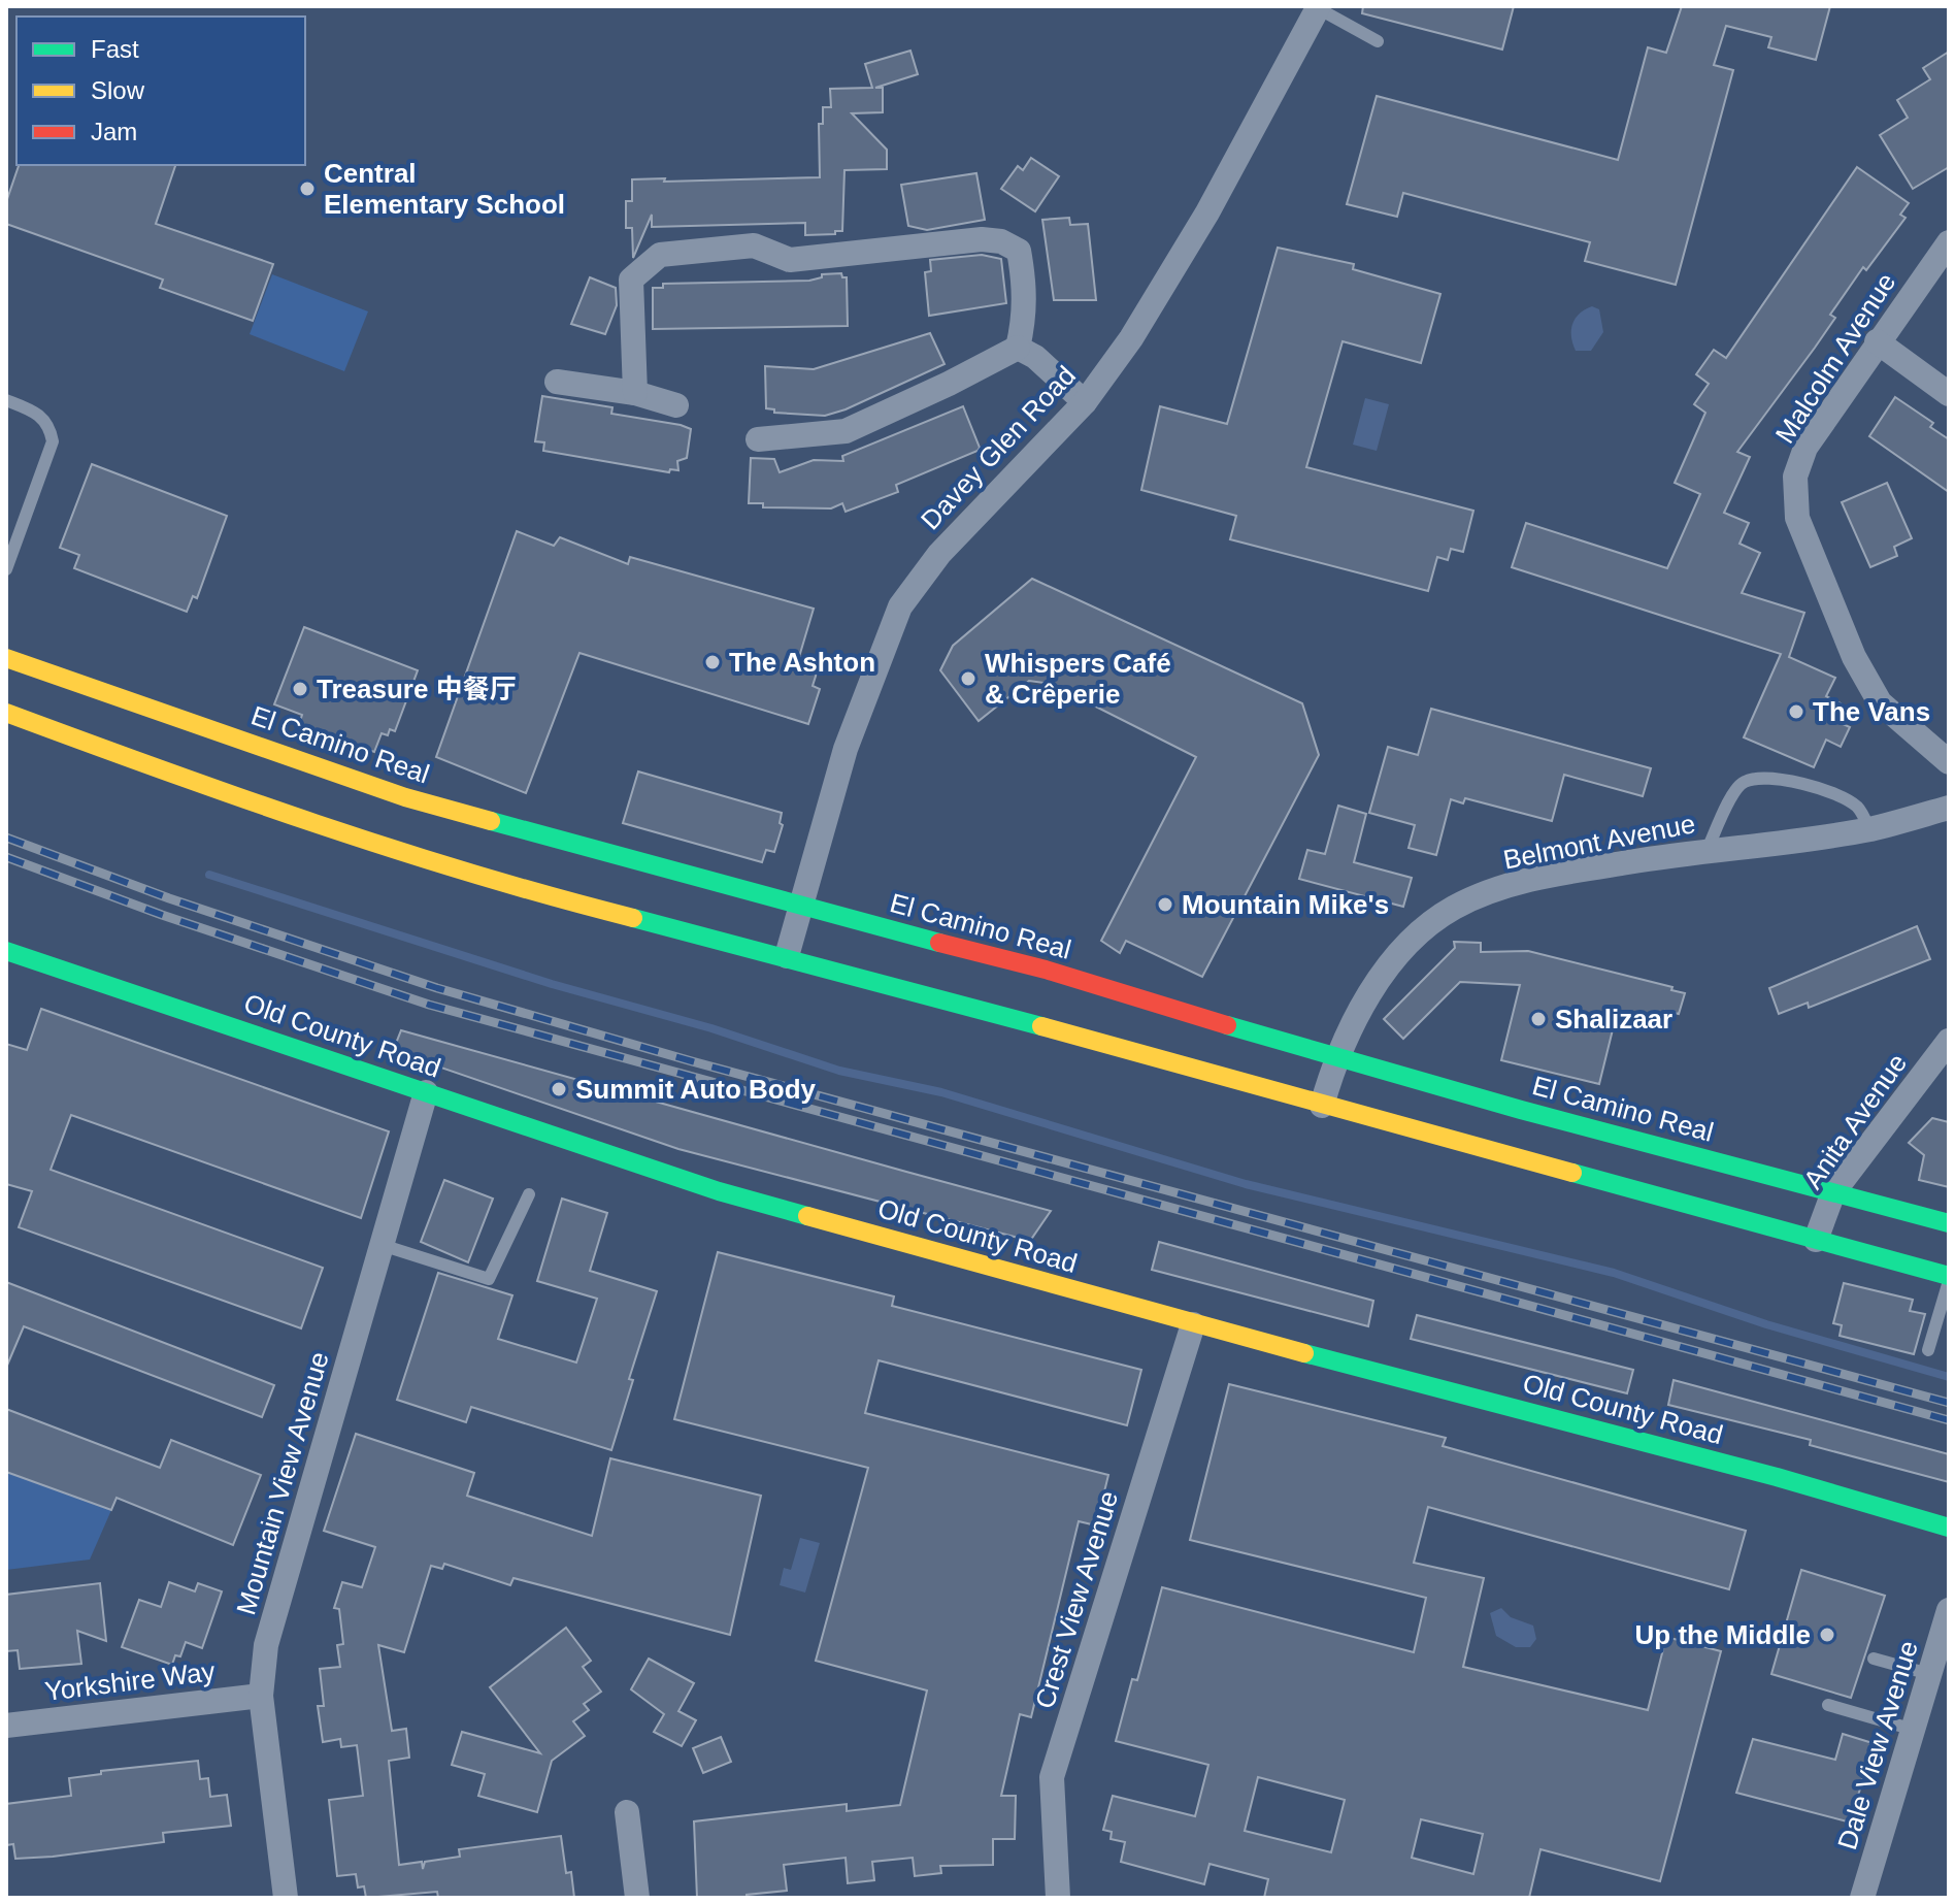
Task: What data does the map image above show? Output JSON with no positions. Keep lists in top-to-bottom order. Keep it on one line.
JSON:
{"streets":{"main road":["El Camino Real","Old County Road"],"street":["Malcolm Avenue","Davey Glen Road","Belmont Avenue","Anita Avenue","Mountain View Avenue","Crest View Avenue","Yorkshire Way","Dale View Avenue"]},"crossings":[["Davey Glen Road","El Camino Real"],["El Camino Real","Belmont Avenue"],["El Camino Real","Anita Avenue"],["Old County Road","Mountain View Avenue"],["Old County Road","Crest View Avenue"],["Mountain View Avenue","Yorkshire Way"]],"places":["Central Elementary School","The Ashton","Whispers Café & Crêperie","Treasure 中餐厅","The Vans","Mountain Mike's","Shalizaar","Summit Auto Body","Up the Middle"],"legend":["Fast","Slow","Jam"]}
